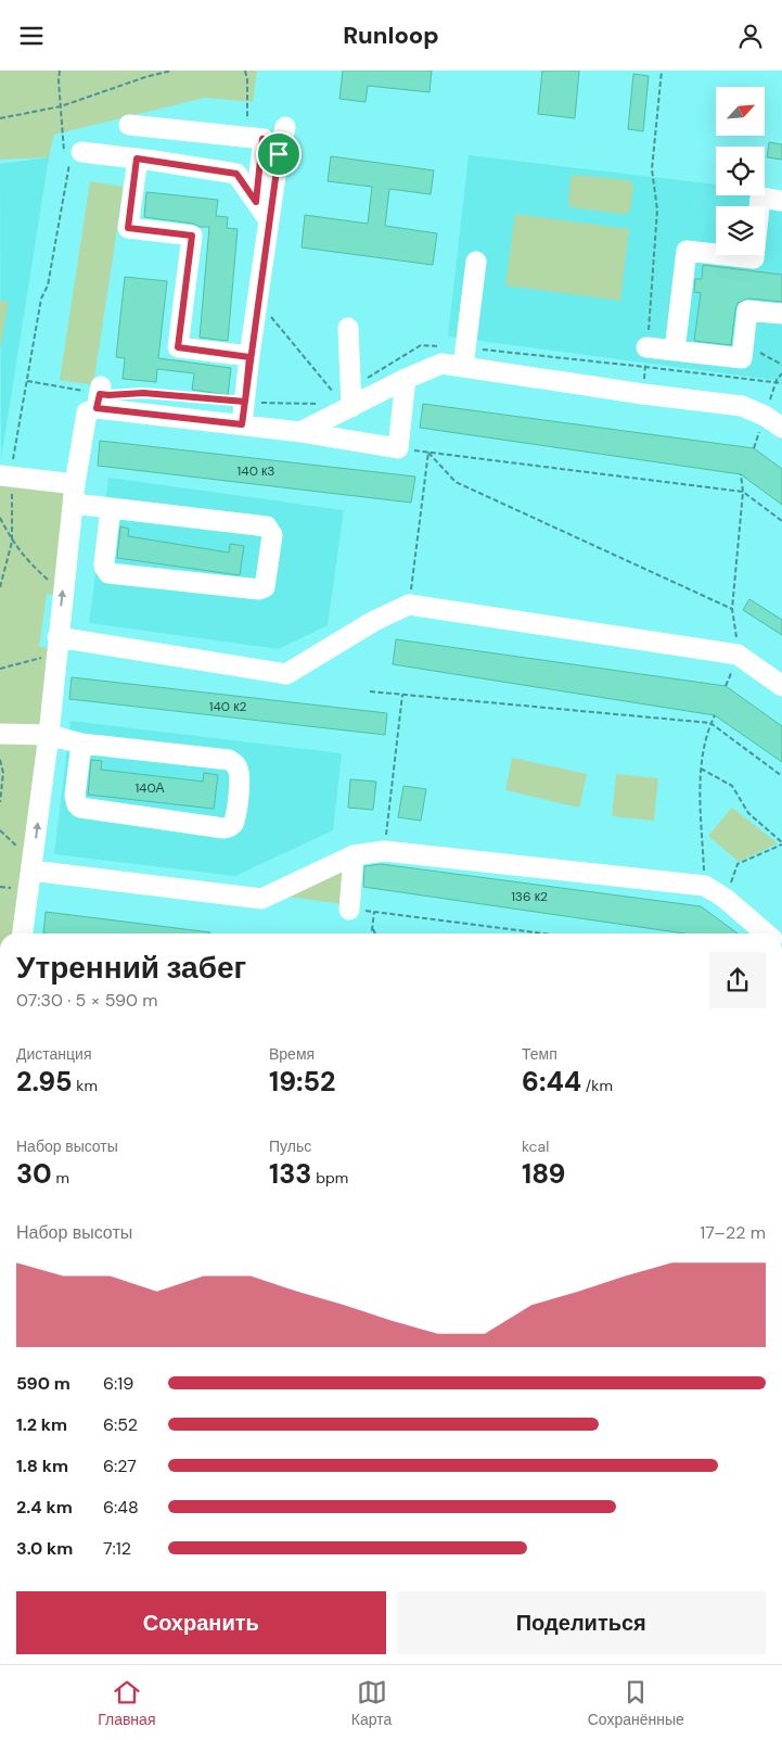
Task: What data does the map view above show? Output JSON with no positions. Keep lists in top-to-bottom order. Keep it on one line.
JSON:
{"house_numbers":["140 к3","140 к2","140А","136 к2"],"north":"top right","page":{"header":"Runloop","heading":["Утренний забег","07:30 · 5 × 590 m"],"stats":[["Дистанция","2.95 km"],["Время","19:52"],["Темп","6:44 /km"],["Набор высоты","30 m"],["Пульс","133 bpm"],["kcal","189"]],"chart":["Набор высоты","17–22 m"],"list":[{"name":"590 m","note":"6:19"},{"name":"1.2 km","note":"6:52"},{"name":"1.8 km","note":"6:27"},{"name":"2.4 km","note":"6:48"},{"name":"3.0 km","note":"7:12"}],"buttons":["Сохранить","Поделиться"],"tabs":["Главная","Карта","Сохранённые"]}}
